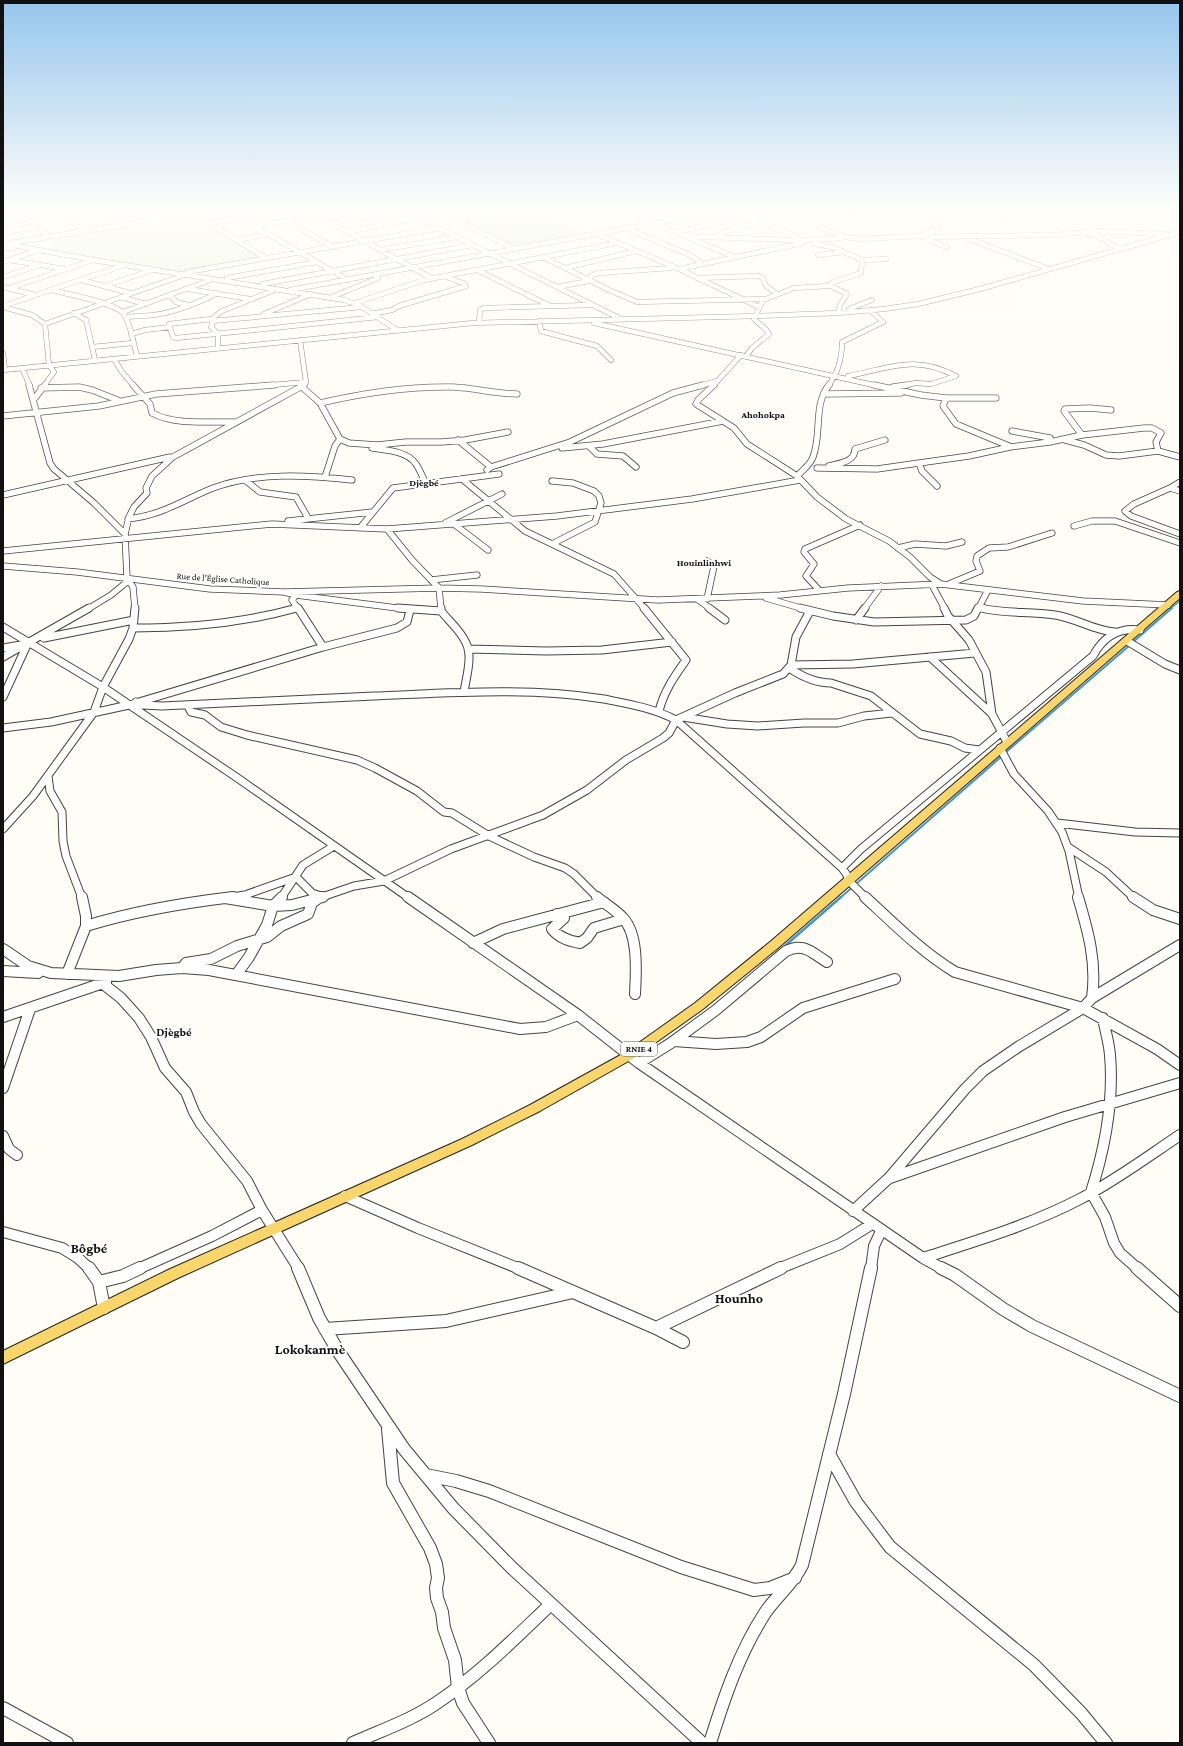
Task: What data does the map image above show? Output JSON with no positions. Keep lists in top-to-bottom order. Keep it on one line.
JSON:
{"streets":{"main road":["RNIE 4"],"street":["Rue de l'Église Catholique"]},"districts":["Ahohokpa","Djègbé","Houinlinhwi","Djègbé","Bôgbé","Hounho","Lokokanmè"]}
